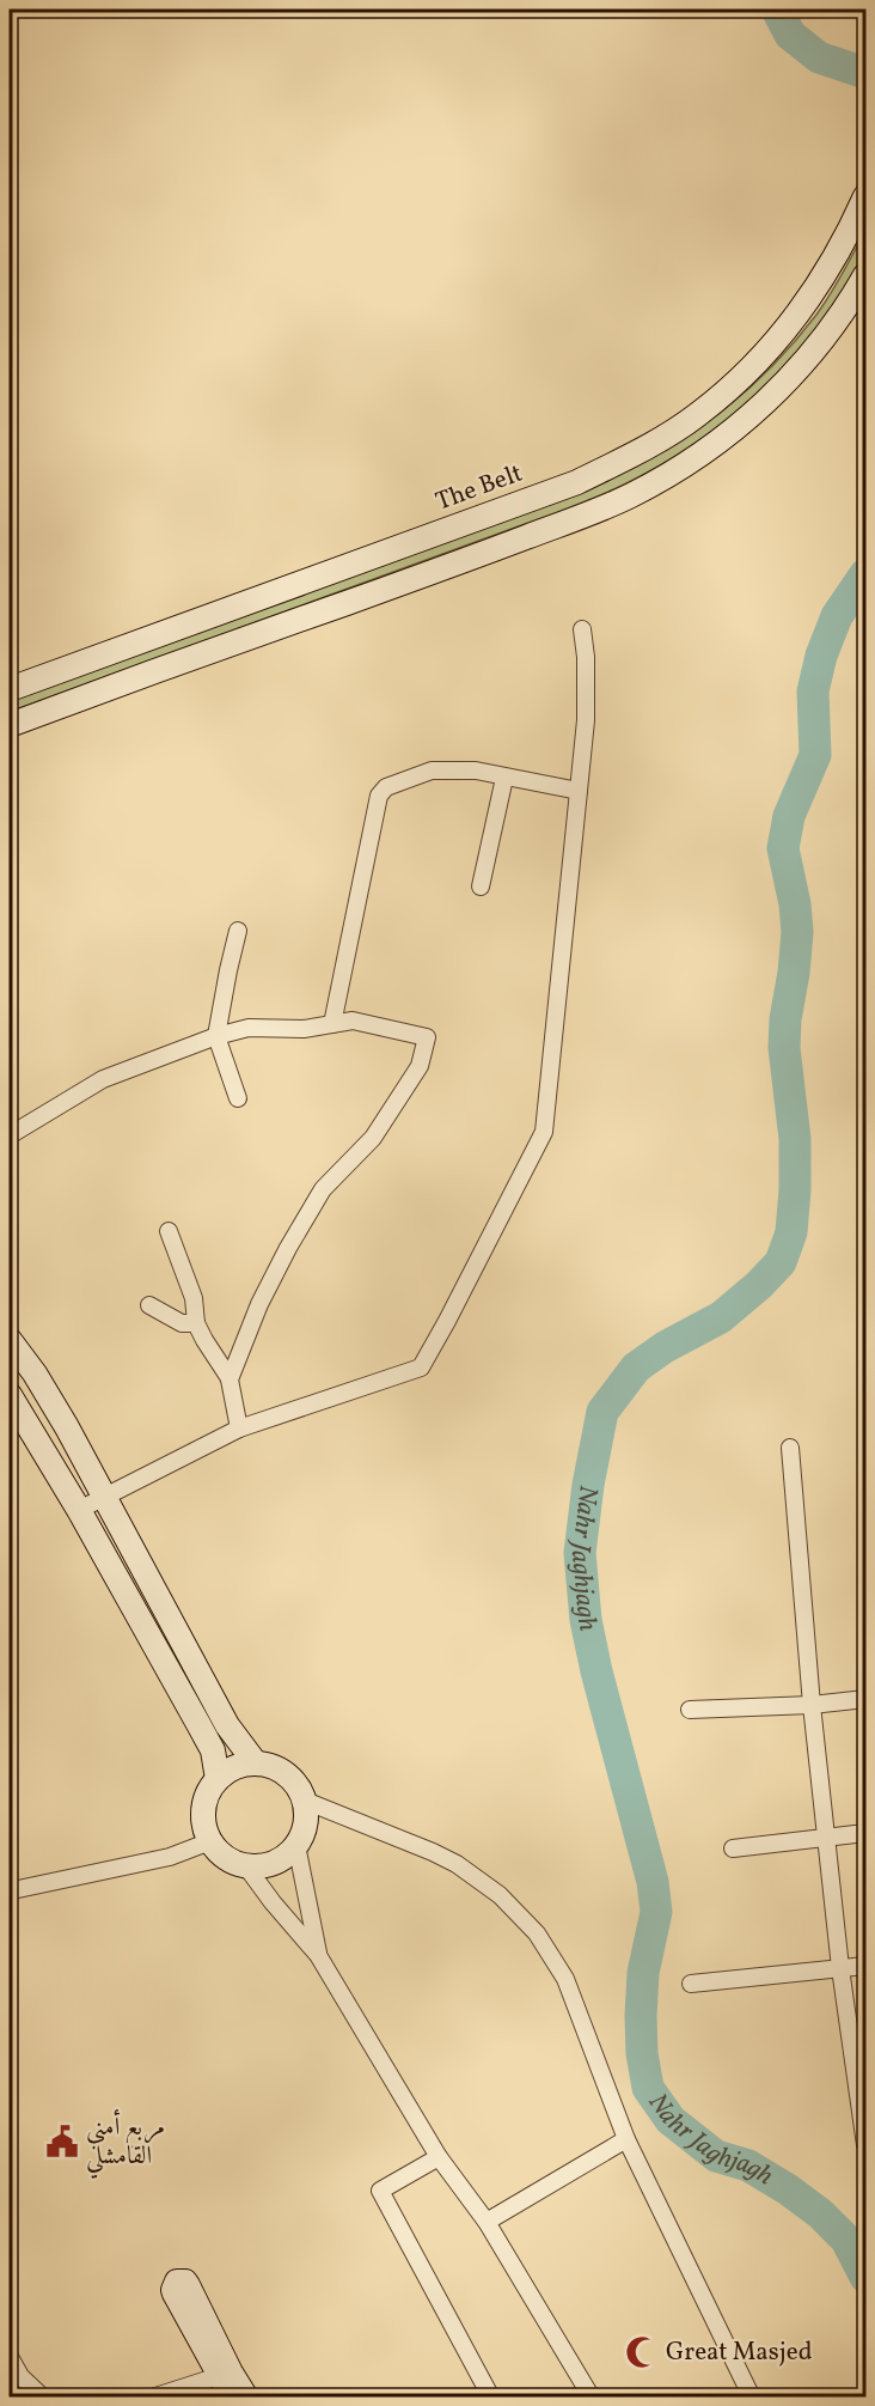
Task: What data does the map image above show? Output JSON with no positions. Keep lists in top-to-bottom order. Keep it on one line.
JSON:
{"streets":{"main road":["The Belt"]},"water":["Nahr Jaghjagh"],"places":{"public building":["مربع أمني القامشلي"],"mosque":["Great Masjed"]}}
